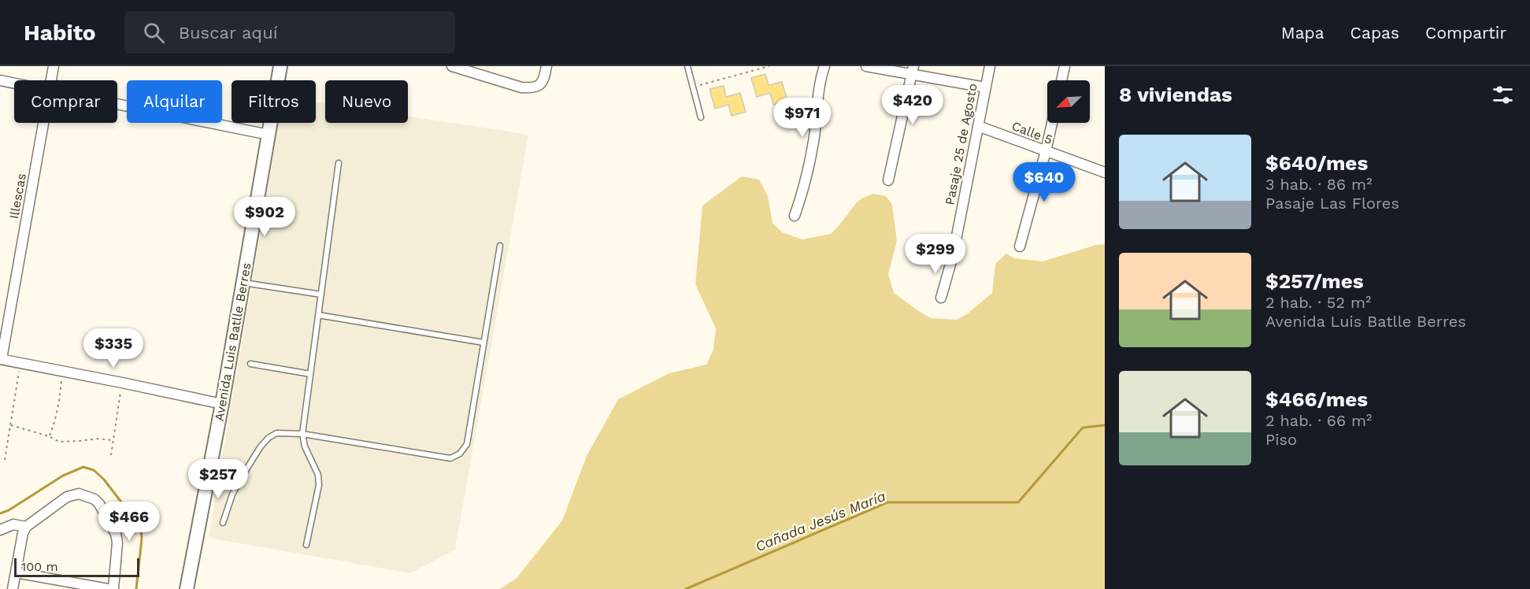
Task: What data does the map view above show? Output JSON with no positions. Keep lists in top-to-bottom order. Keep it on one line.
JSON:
{"streets":{"main road":["Avenida Luis Batlle Berres"],"street":["Calle 5","Pasaje 25 de Agosto","Illescas"]},"crossings":[["Calle 5","Pasaje 25 de Agosto"]],"water":["Cañada Jesús María"],"scale_bar":"100 m","north":"bottom left","page":{"header":"Habito","search":"Buscar aquí","nav":["Mapa","Capas","Compartir"],"heading":"8 viviendas","chip":["Comprar","Alquilar","Filtros","Nuevo"],"price":["$420","$971","$640","$902","$299","$335","$257","$466"],"list":[{"name":"$640/mes","note":"3 hab. · 86 m² · Pasaje Las Flores"},{"name":"$257/mes","note":"2 hab. · 52 m² · Avenida Luis Batlle Berres"},{"name":"$466/mes","note":"2 hab. · 66 m² · Piso"}],"scale":"100 m"}}
